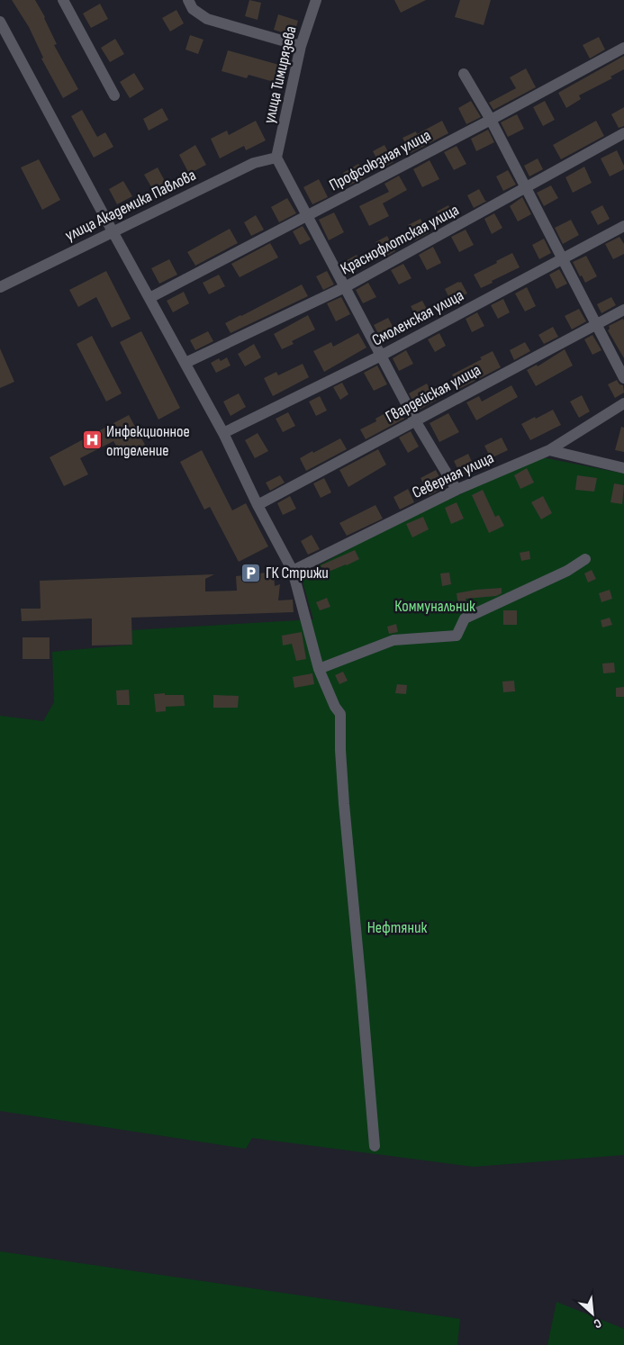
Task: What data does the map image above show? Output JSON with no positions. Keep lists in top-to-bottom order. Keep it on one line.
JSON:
{"streets":{"street":["улица Тимирязева","Профсоюзная улица","улица Академика Павлова","Краснофлотская улица","Смоленская улица","Гвардейская улица","Северная улица"]},"crossings":[["улица Тимирязева","улица Академика Павлова"]],"parks":["Коммунальник","Нефтяник"],"places":{"hospital":["Инфекционное отделение"],"parking":["ГК Стрижи"]},"north":"bottom right"}
